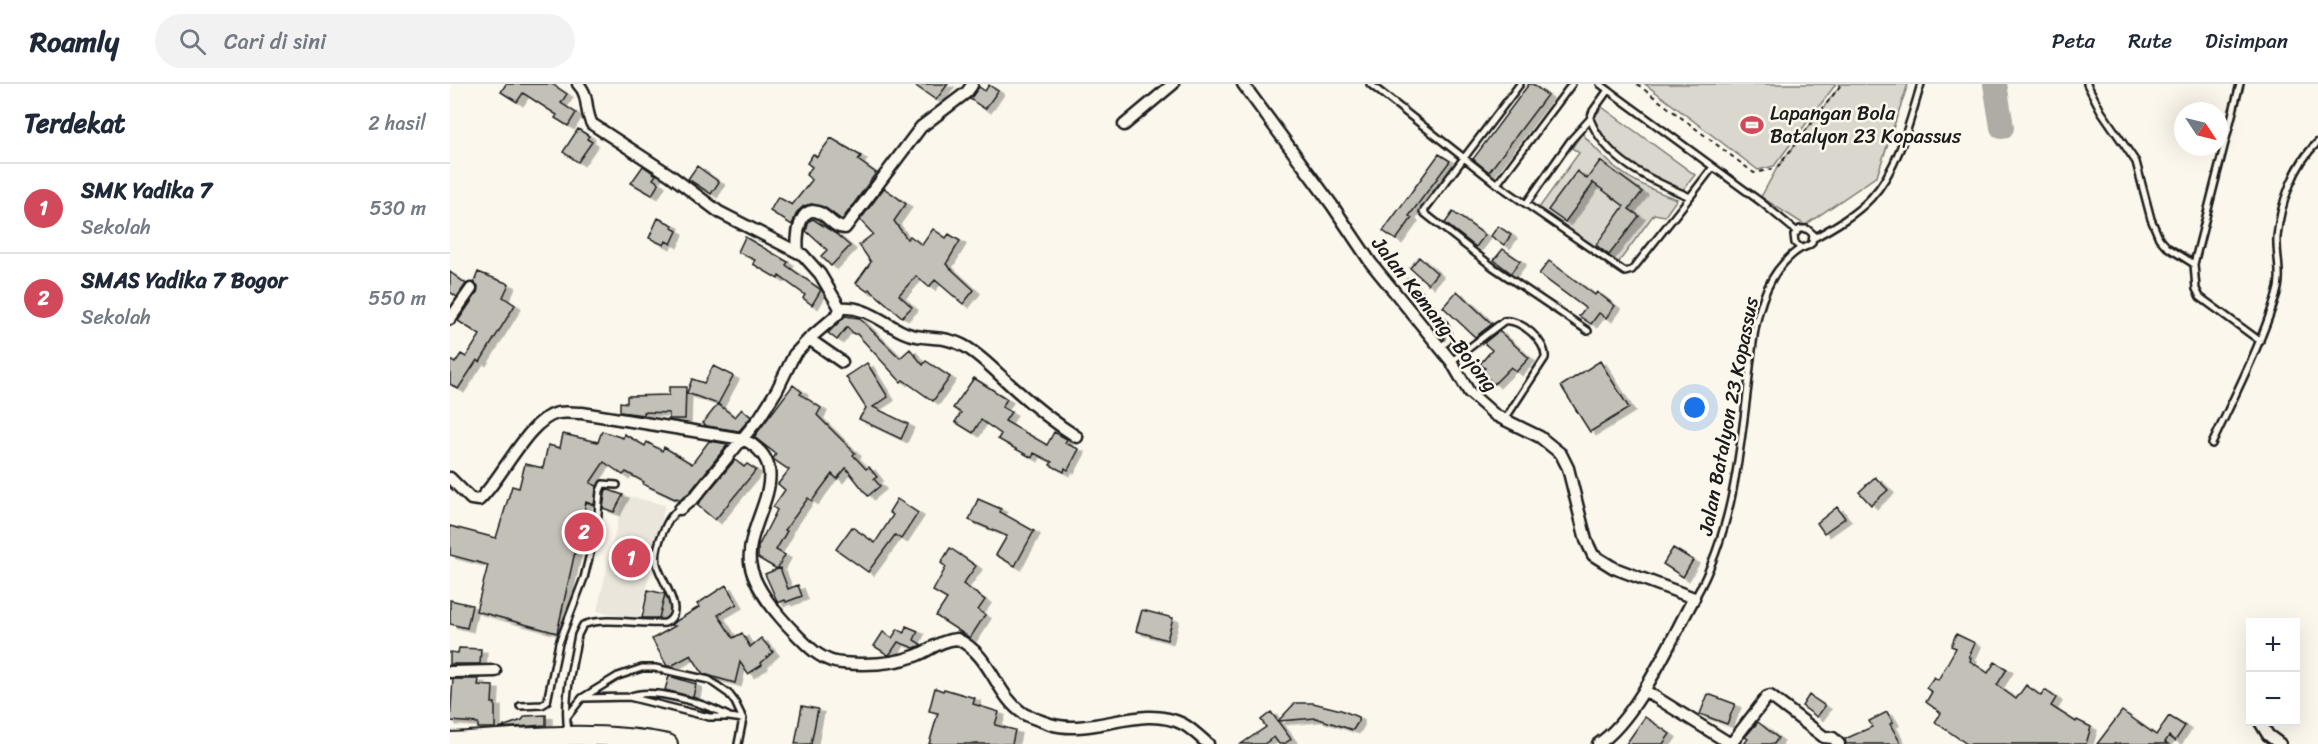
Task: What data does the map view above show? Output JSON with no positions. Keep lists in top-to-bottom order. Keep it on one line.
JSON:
{"streets":{"street":["Jalan Kemang–Bojong"],"lane":["Jalan Batalyon 23 Kopassus"]},"crossings":[["Jalan Kemang–Bojong","Jalan Batalyon 23 Kopassus"]],"places":{"sports":["Lapangan Bola Batalyon 23 Kopassus"]},"north":"bottom right","page":{"header":"Roamly","search":"Cari di sini","nav":["Peta","Rute","Disimpan"],"heading":["Terdekat","2 hasil"],"list":[{"mark":"1","name":"SMK Yadika 7","note":"Sekolah","value":"530 m"},{"mark":"2","name":"SMAS Yadika 7 Bogor","note":"Sekolah","value":"550 m"}],"pins":["2","1"],"map_buttons":["+","−"]}}
